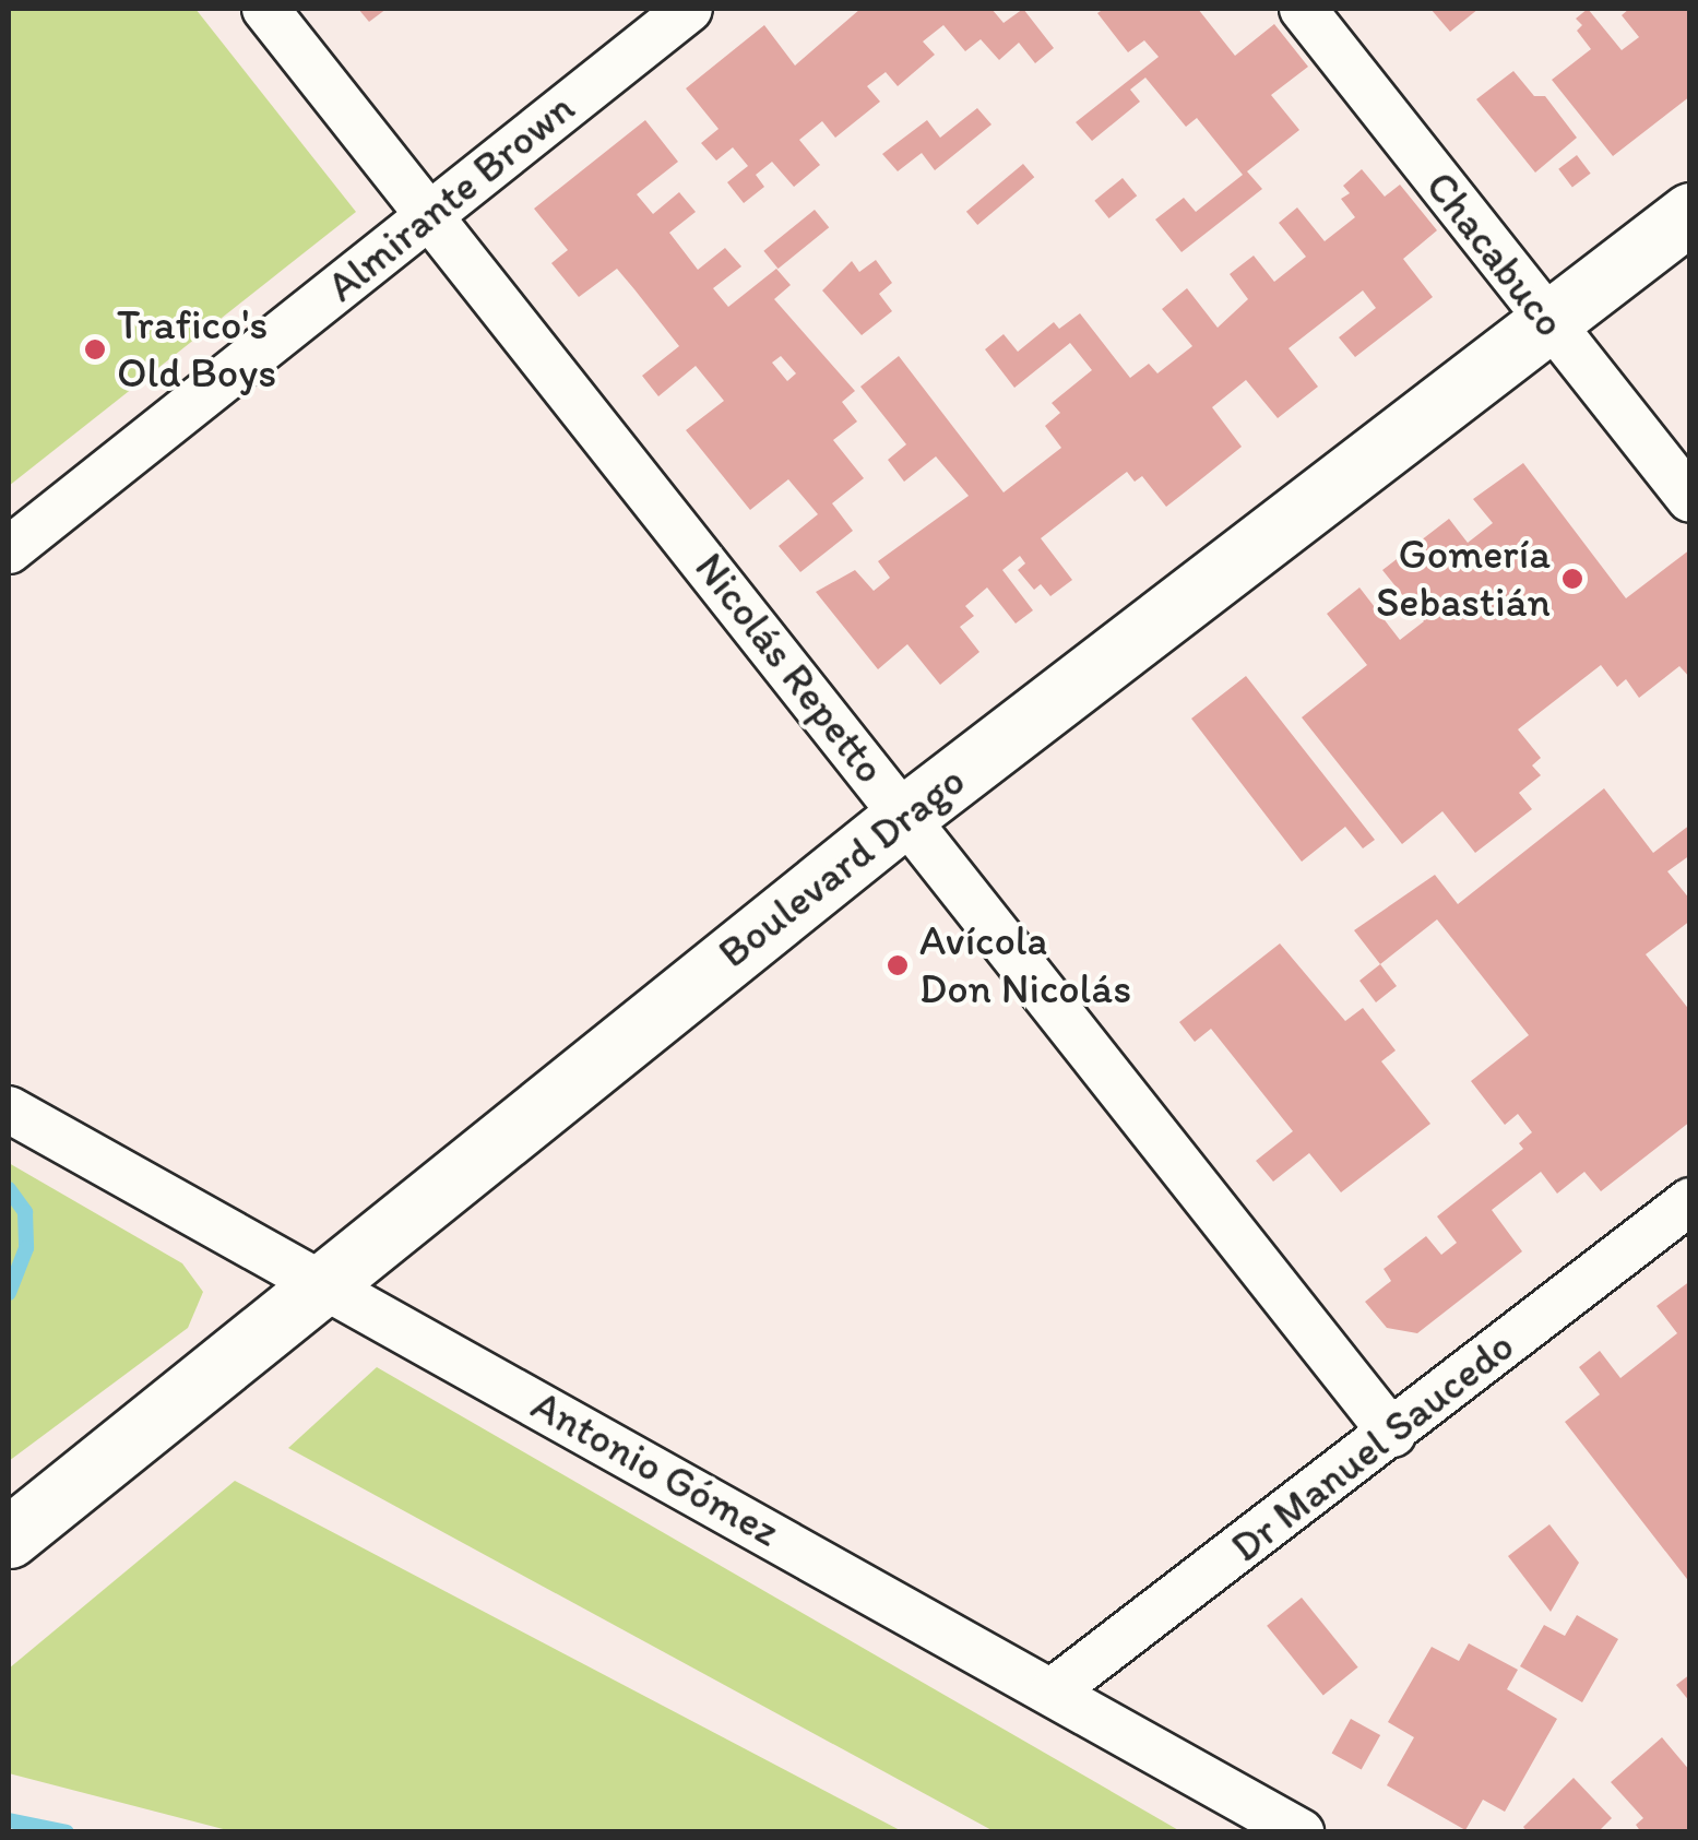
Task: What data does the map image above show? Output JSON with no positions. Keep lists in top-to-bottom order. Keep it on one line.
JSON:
{"streets":{"main road":["Boulevard Drago"],"street":["Almirante Brown","Chacabuco","Nicolás Repetto","Dr Manuel Saucedo","Antonio Gómez"]},"crossings":[["Almirante Brown","Nicolás Repetto"],["Chacabuco","Boulevard Drago"],["Nicolás Repetto","Boulevard Drago"],["Nicolás Repetto","Dr Manuel Saucedo"],["Boulevard Drago","Antonio Gómez"],["Dr Manuel Saucedo","Antonio Gómez"]],"places":["Trafico's Old Boys","Gomería Sebastián","Avícola Don Nicolás"]}
